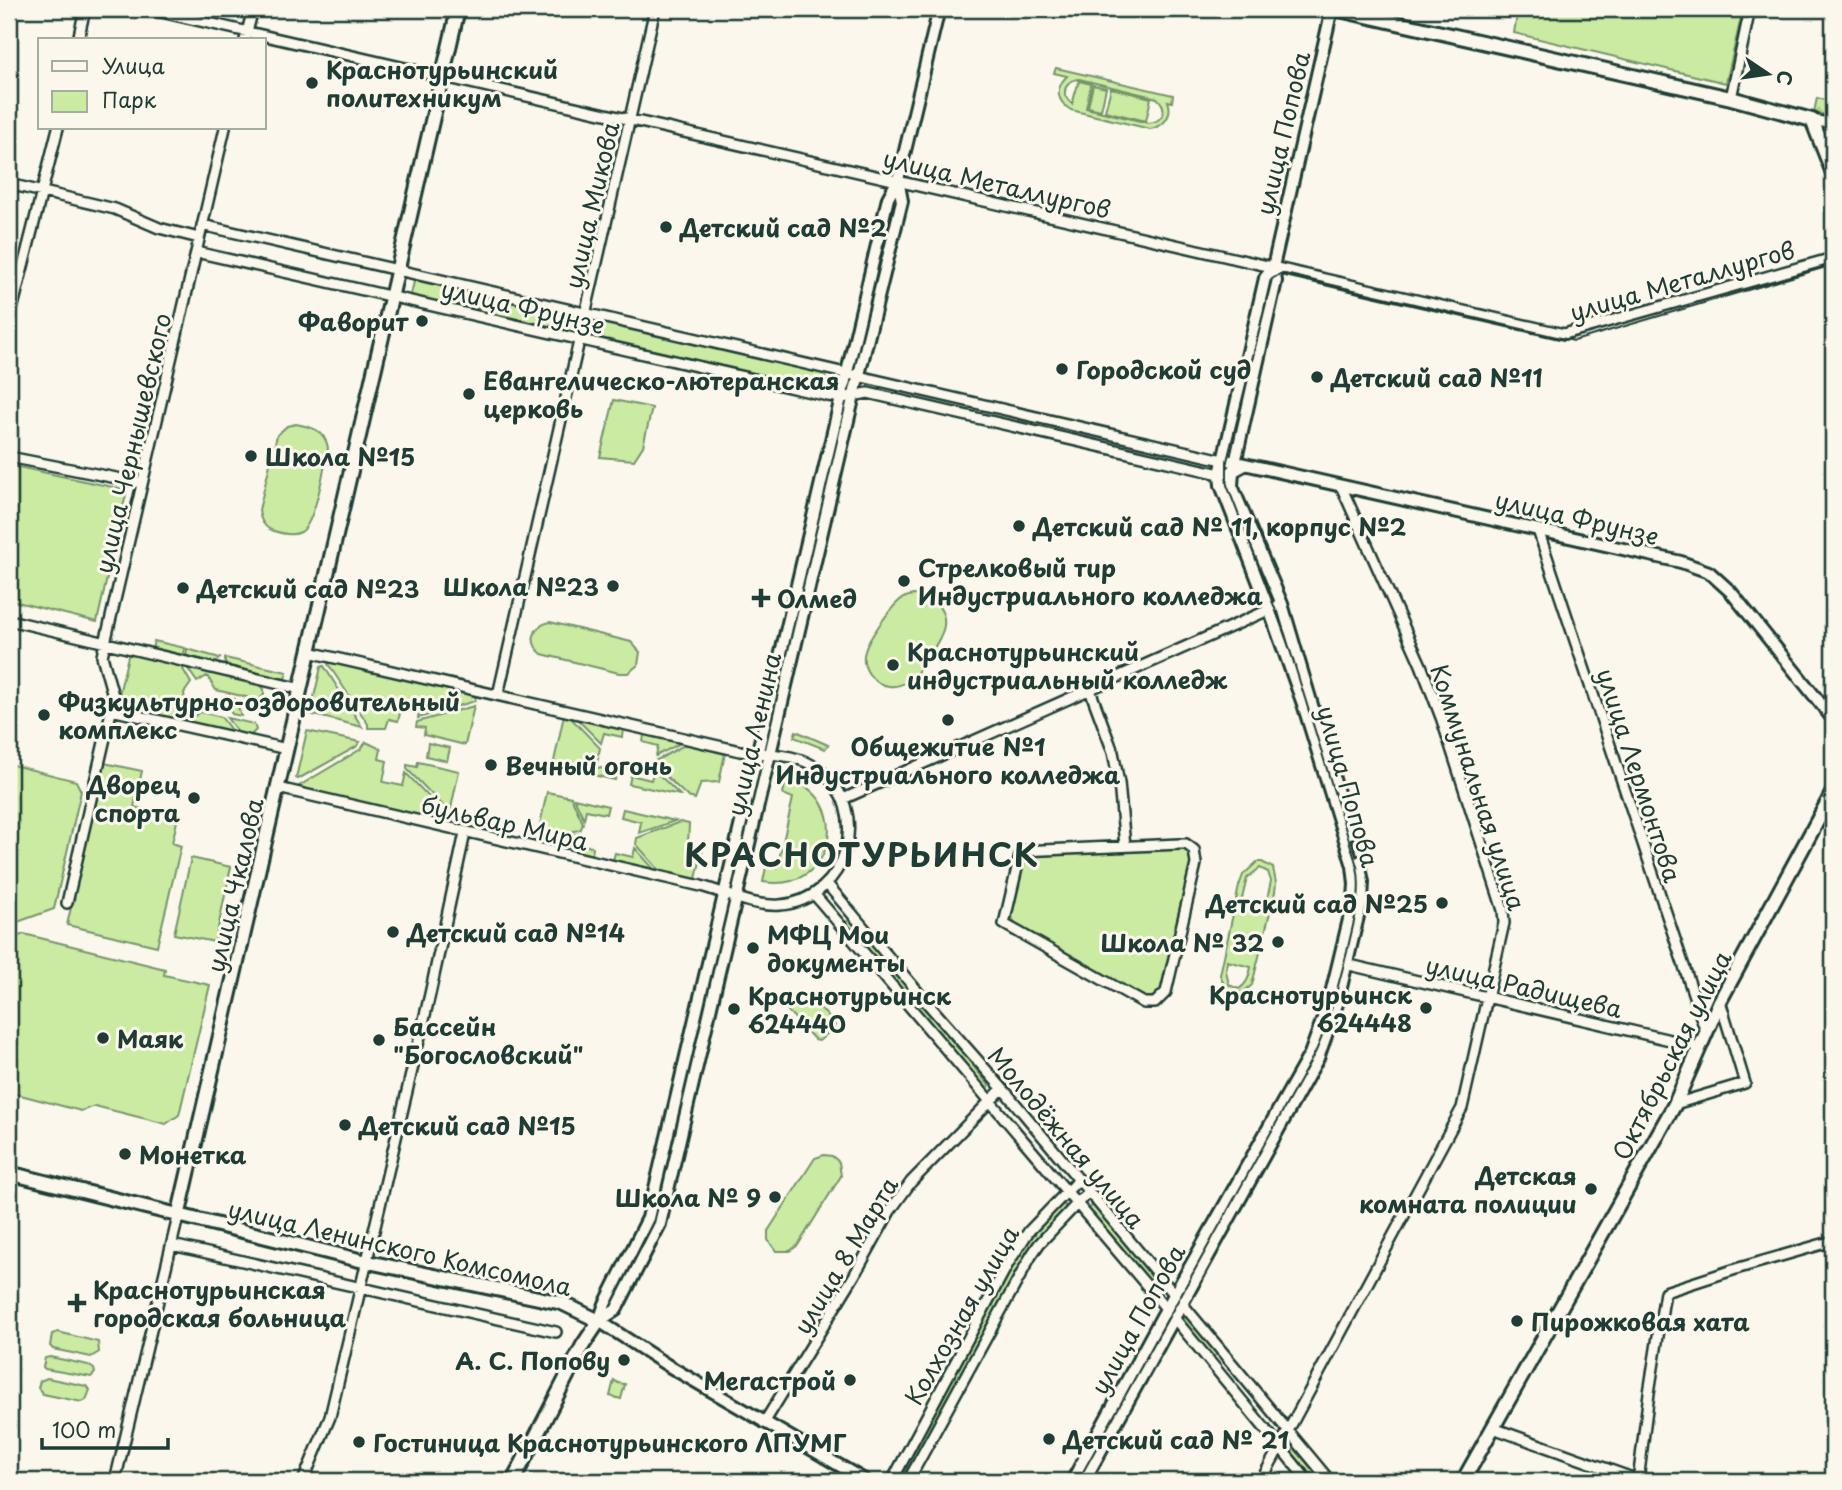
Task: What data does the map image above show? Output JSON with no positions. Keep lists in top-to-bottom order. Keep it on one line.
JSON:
{"streets":{"main road":["улица Ленина","улица Чкалова","Октябрьская улица","улица Ленинского Комсомола"],"street":["улица Попова","улица Металлургов","улица Микова","улица Фрунзе","улица Чернышевского","улица Лермонтова","Коммунальная улица","бульвар Мира","улица Радищева","Молодёжная улица","улица 8 Марта","Колхозная улица"]},"crossings":[["улица Попова","улица Металлургов"],["улица Попова","улица Фрунзе"],["улица Попова","улица Радищева"],["улица Попова","Молодёжная улица"],["улица Металлургов","улица Микова"],["улица Металлургов","улица Ленина"],["улица Микова","улица Фрунзе"],["улица Фрунзе","улица Чернышевского"],["улица Фрунзе","улица Ленина"],["улица Фрунзе","улица Лермонтова"],["улица Фрунзе","Коммунальная улица"],["улица Фрунзе","улица Чкалова"],["улица Ленина","бульвар Мира"],["улица Ленина","улица Ленинского Комсомола"],["улица Лермонтова","Октябрьская улица"],["Коммунальная улица","улица Радищева"],["Коммунальная улица","Молодёжная улица"],["бульвар Мира","улица Чкалова"],["бульвар Мира","Молодёжная улица"],["улица Чкалова","улица Ленинского Комсомола"],["улица Радищева","Октябрьская улица"],["Молодёжная улица","улица 8 Марта"],["Молодёжная улица","Колхозная улица"],["улица Ленинского Комсомола","улица 8 Марта"]],"districts":["КРАСНОТУРЬИНСК"],"places":{"other":["Краснотурьинский политехникум","Детский сад №2","Фаворит","Городской суд","Детский сад №11","Евангелическо-лютеранская церковь","Школа №15","Детский сад № 11, корпус №2","Стрелковый тир Индустриального колледжа","Школа №23","Детский сад №23","Краснотурьинский индустриальный колледж","Физкультурно-оздоровительный комплекс","Общежитие №1 Индустриального колледжа","Вечный огонь","Дворец спорта","Детский сад №25","Детский сад №14","Школа № 32","МФЦ Мои документы","Краснотурьинск 624448","Краснотурьинск 624440","Маяк","Бассейн \"Богословский\"","Детский сад №15","Монетка","Детская комната полиции","Школа № 9","Пирожковая хата","А. С. Попову","Мегастрой","Детский сад № 21","Гостиница Краснотурьинского ЛПУМГ"],"health":["Олмед","Краснотурьинская городская больница"]},"legend":["Улица","Парк"],"scale_bar":"100 m","north":"right"}
